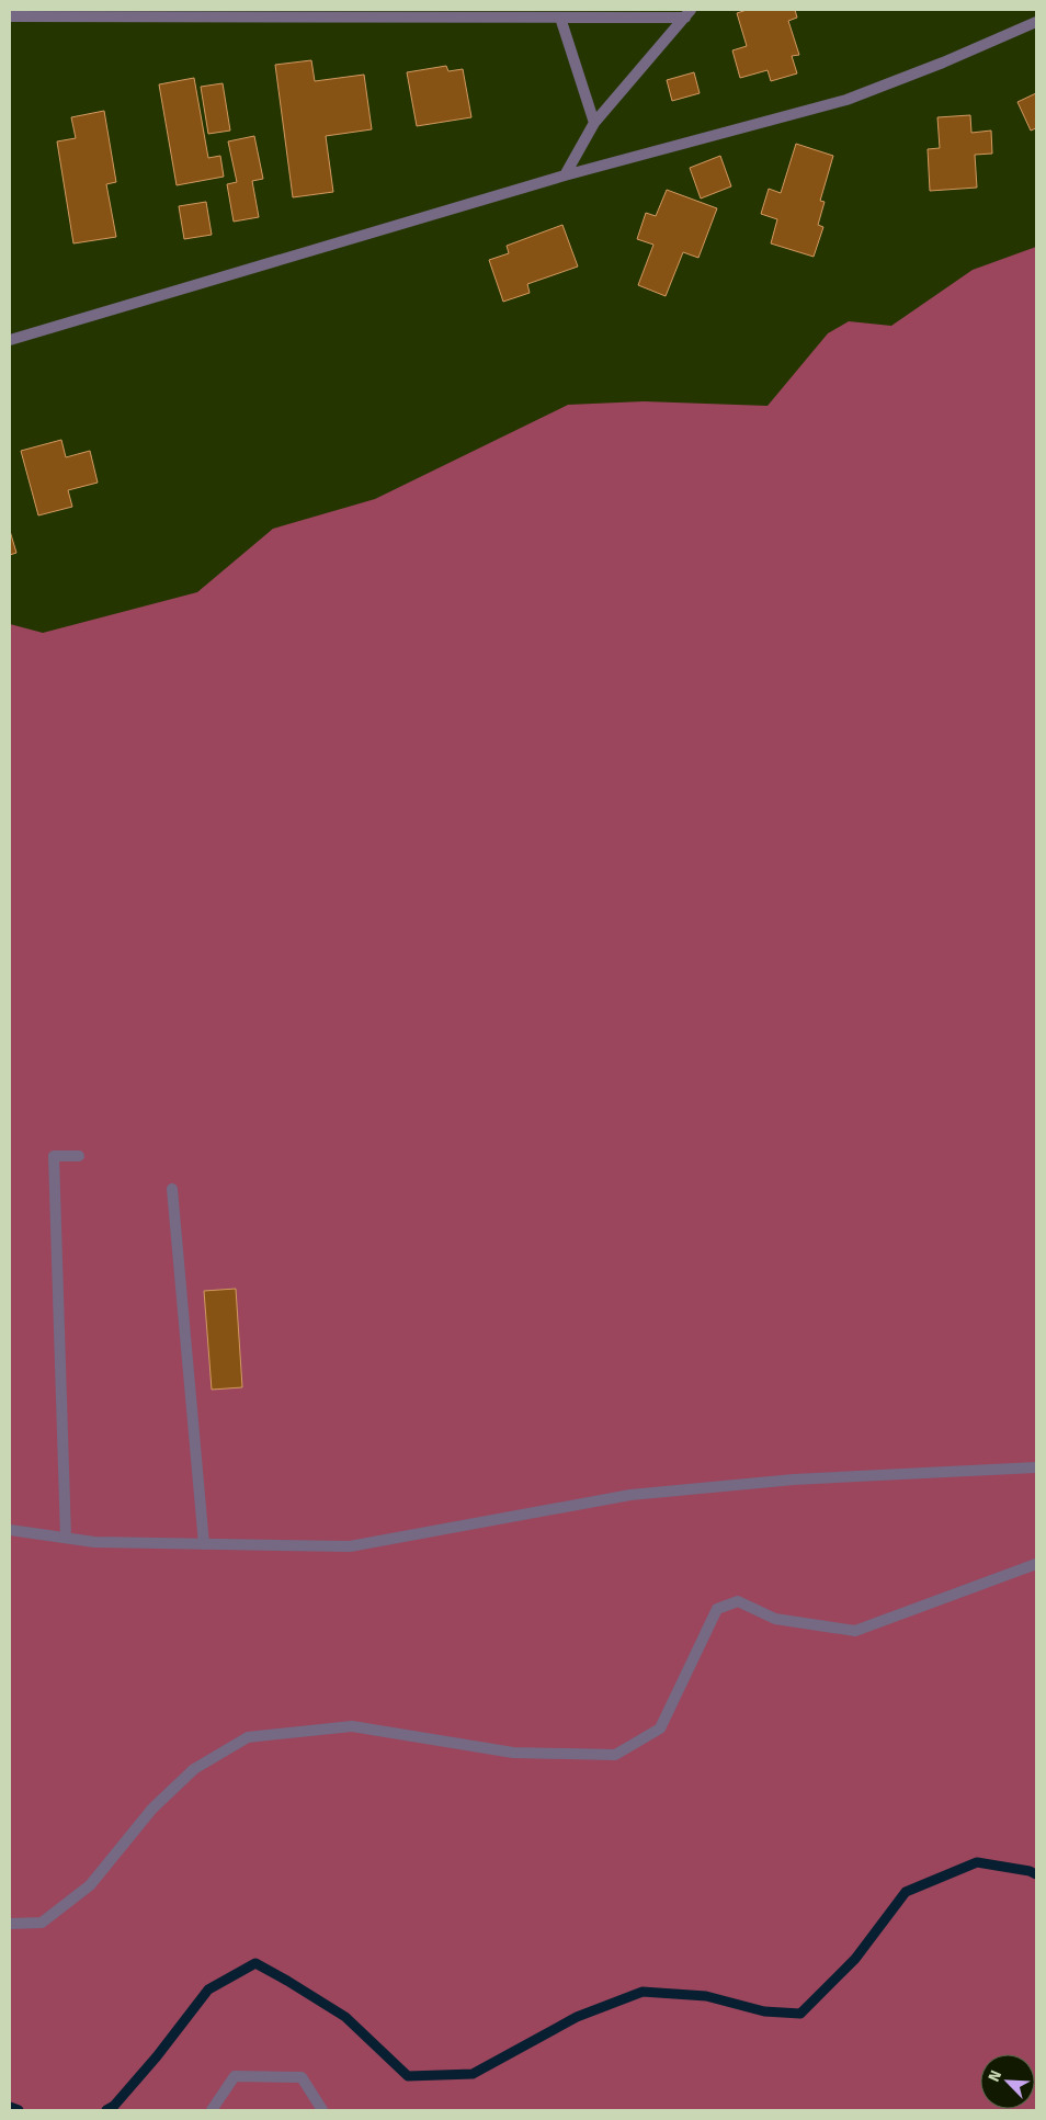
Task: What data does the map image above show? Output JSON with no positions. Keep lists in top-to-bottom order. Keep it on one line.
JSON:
{"north":"top left"}
